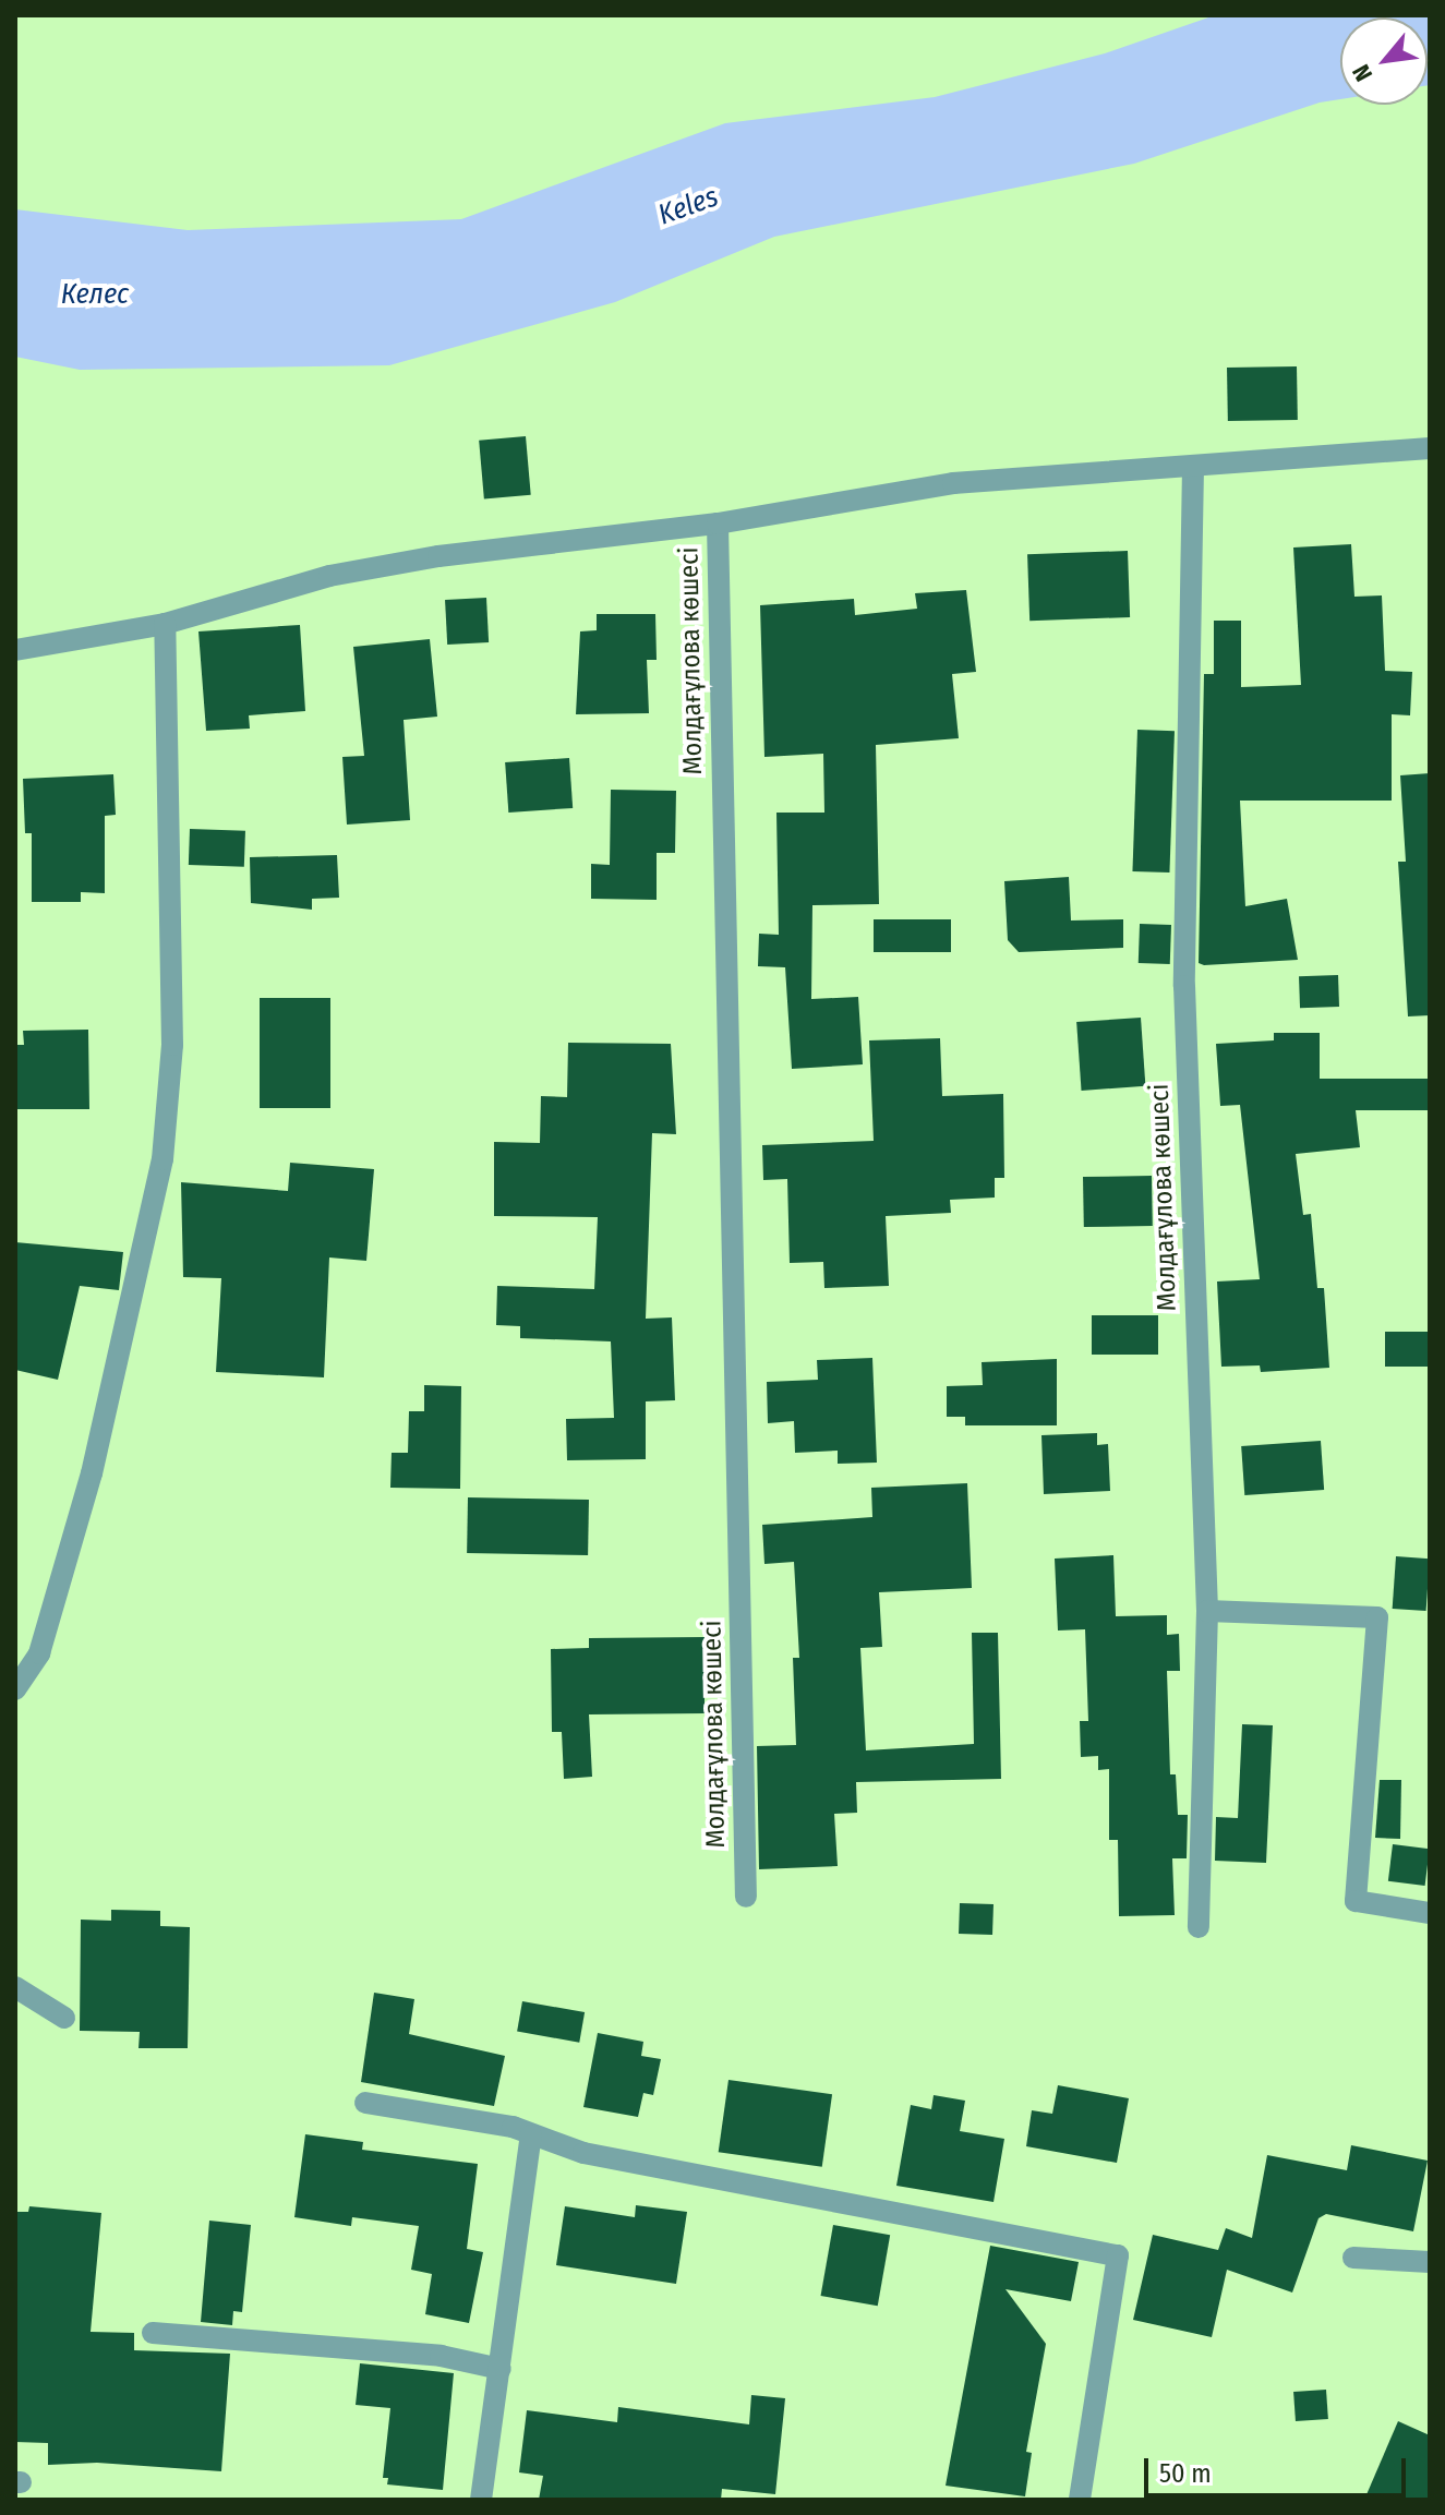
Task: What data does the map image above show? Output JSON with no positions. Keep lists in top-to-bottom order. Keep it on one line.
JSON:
{"streets":{"street":["Молдағұлова көшесі"]},"water":["Keles","Келес"],"scale_bar":"50 m","north":"bottom left"}
